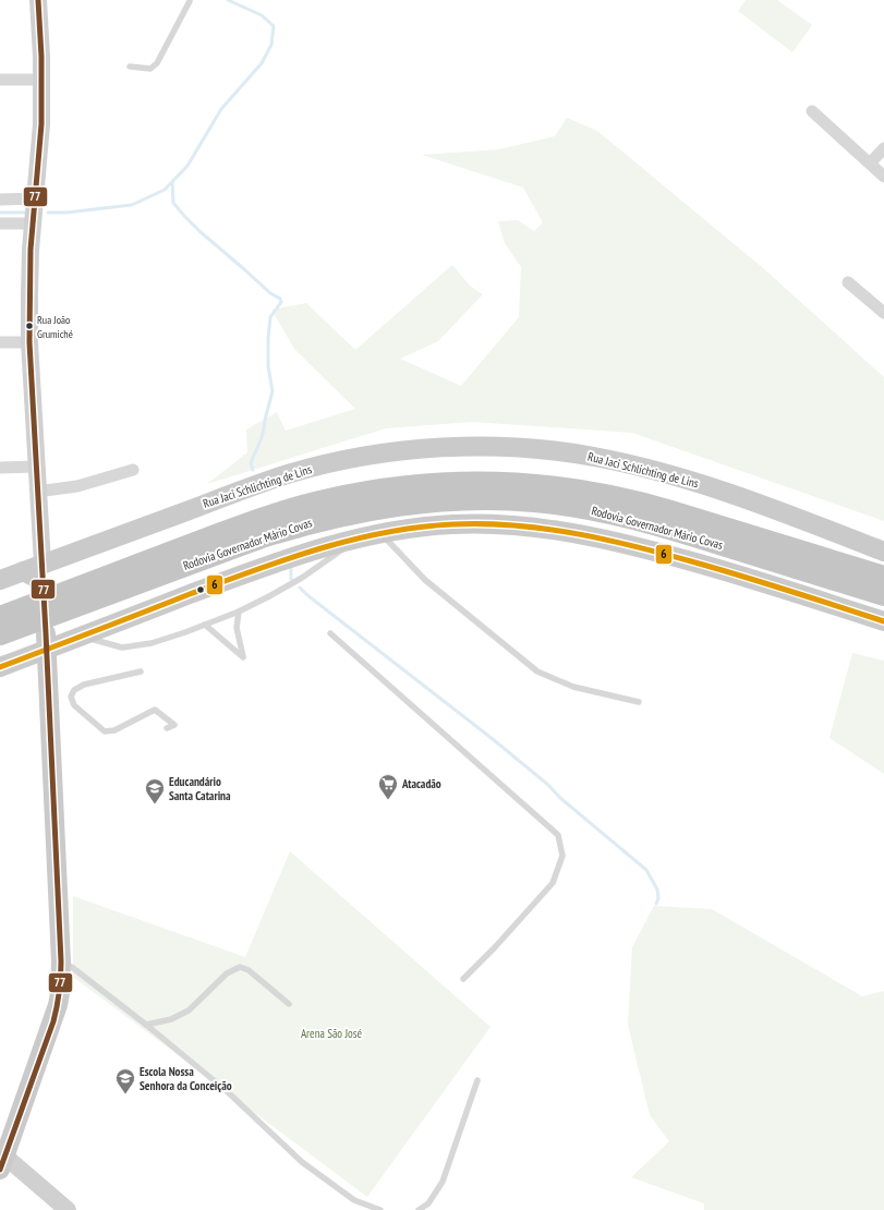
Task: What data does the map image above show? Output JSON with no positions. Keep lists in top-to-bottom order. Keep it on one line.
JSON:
{"streets":{"highway":["Rodovia Governador Mário Covas"],"main road":["Rua Jaci Schlichting de Lins"]},"parks":["Arena São José"],"places":{"other":["Rua João Grumiché"],"supermarket":["Atacadão"],"school or university":["Educandário Santa Catarina","Escola Nossa Senhora da Conceição"]},"lines":["transit line 77","transit line 6"]}
